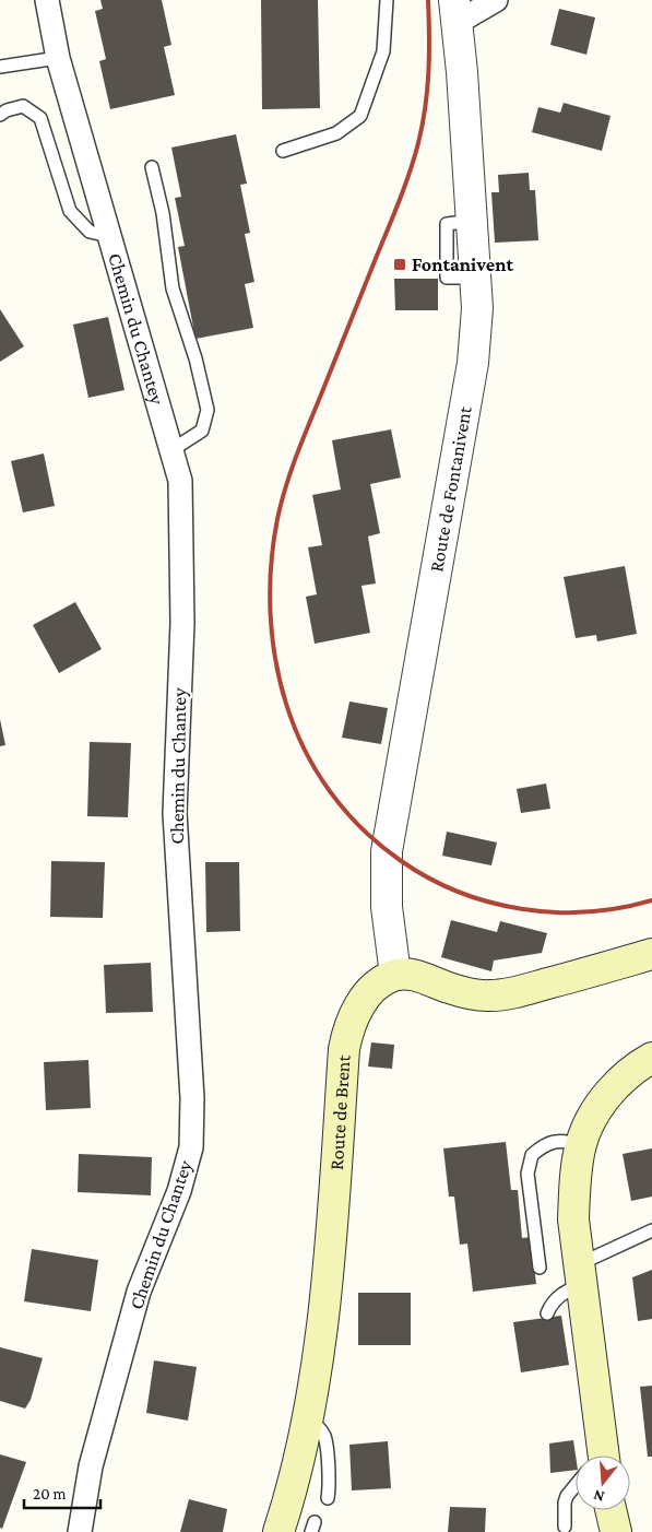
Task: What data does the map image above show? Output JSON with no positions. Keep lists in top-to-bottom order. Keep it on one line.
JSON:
{"streets":{"main road":["Route de Brent"],"street":["Chemin du Chantey","Route de Fontanivent"]},"crossings":[["Route de Fontanivent","Route de Brent"]],"places":{"transit":["Fontanivent"]},"scale_bar":"20 m","north":"bottom"}
